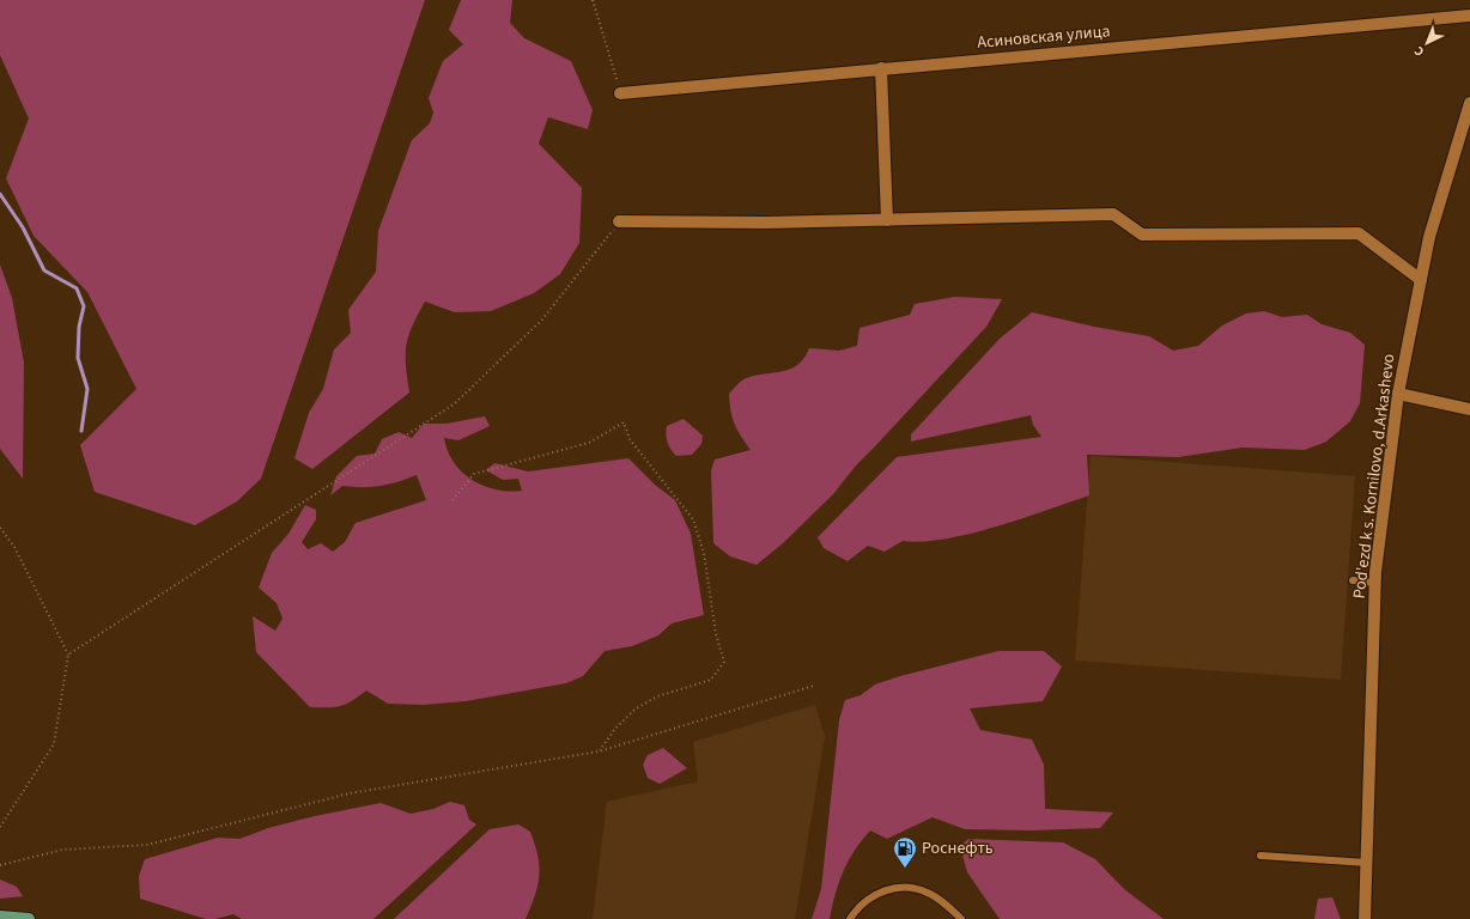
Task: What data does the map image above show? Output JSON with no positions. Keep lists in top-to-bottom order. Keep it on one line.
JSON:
{"streets":{"street":["Асиновская улица","Pod'ezd k s. Kornilovo, d.Arkashevo"]},"places":{"fuel station":["Роснефть"]},"north":"bottom left"}
